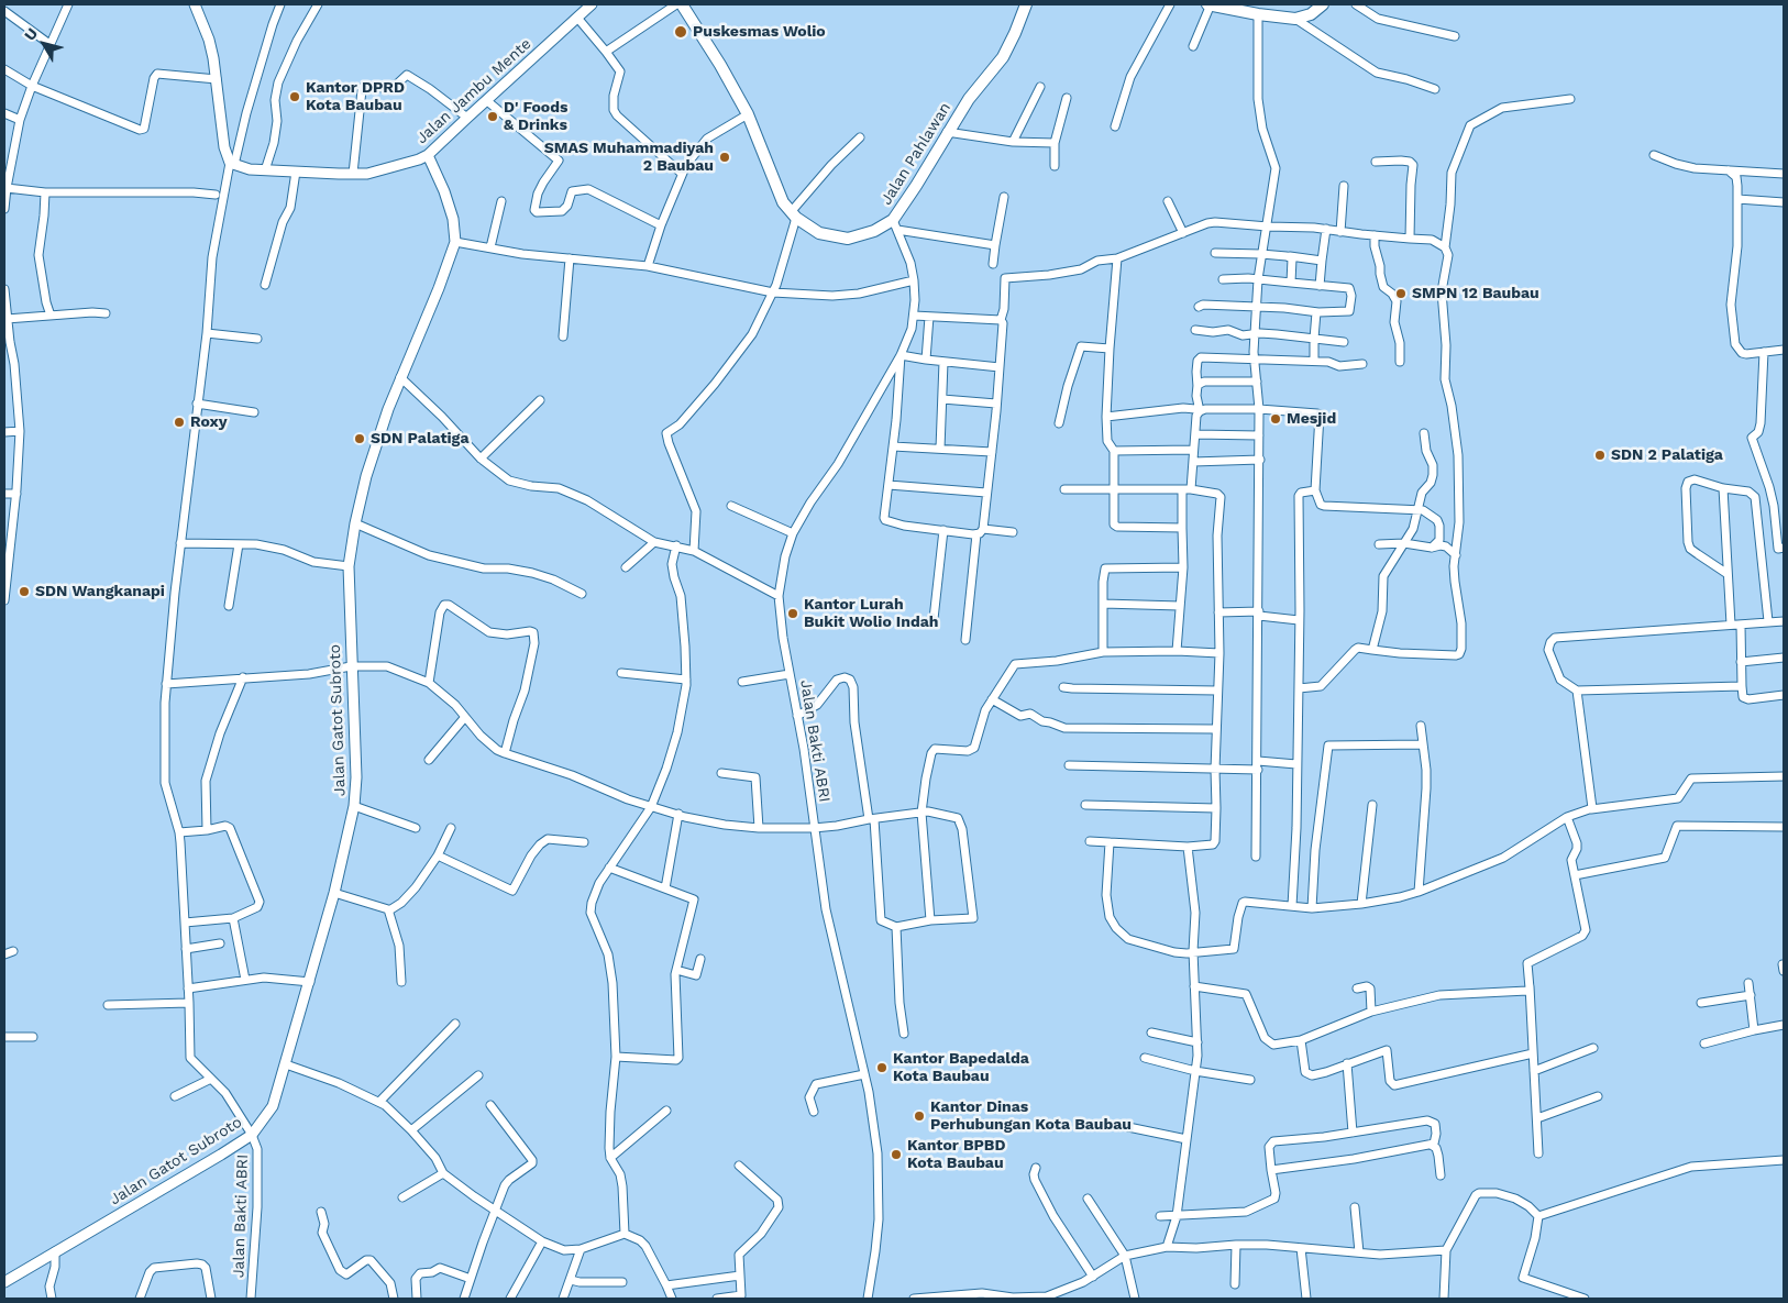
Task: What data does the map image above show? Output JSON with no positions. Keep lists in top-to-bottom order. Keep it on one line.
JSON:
{"streets":{"highway":["Jalan Pahlawan"],"main road":["Jalan Jambu Mente","Jalan Gatot Subroto"],"street":["Jalan Bakti ABRI"]},"crossings":[["Jalan Jambu Mente","Jalan Gatot Subroto"],["Jalan Jambu Mente","Jalan Bakti ABRI"],["Jalan Pahlawan","Jalan Bakti ABRI"],["Jalan Gatot Subroto","Jalan Bakti ABRI"]],"places":["Puskesmas Wolio","Kantor DPRD Kota Baubau","D' Foods & Drinks","SMAS Muhammadiyah 2 Baubau","SMPN 12 Baubau","Mesjid","Roxy","SDN Palatiga","SDN 2 Palatiga","SDN Wangkanapi","Kantor Lurah Bukit Wolio Indah","Kantor Bapedalda Kota Baubau","Kantor Dinas Perhubungan Kota Baubau","Kantor BPBD Kota Baubau"],"north":"top left"}
